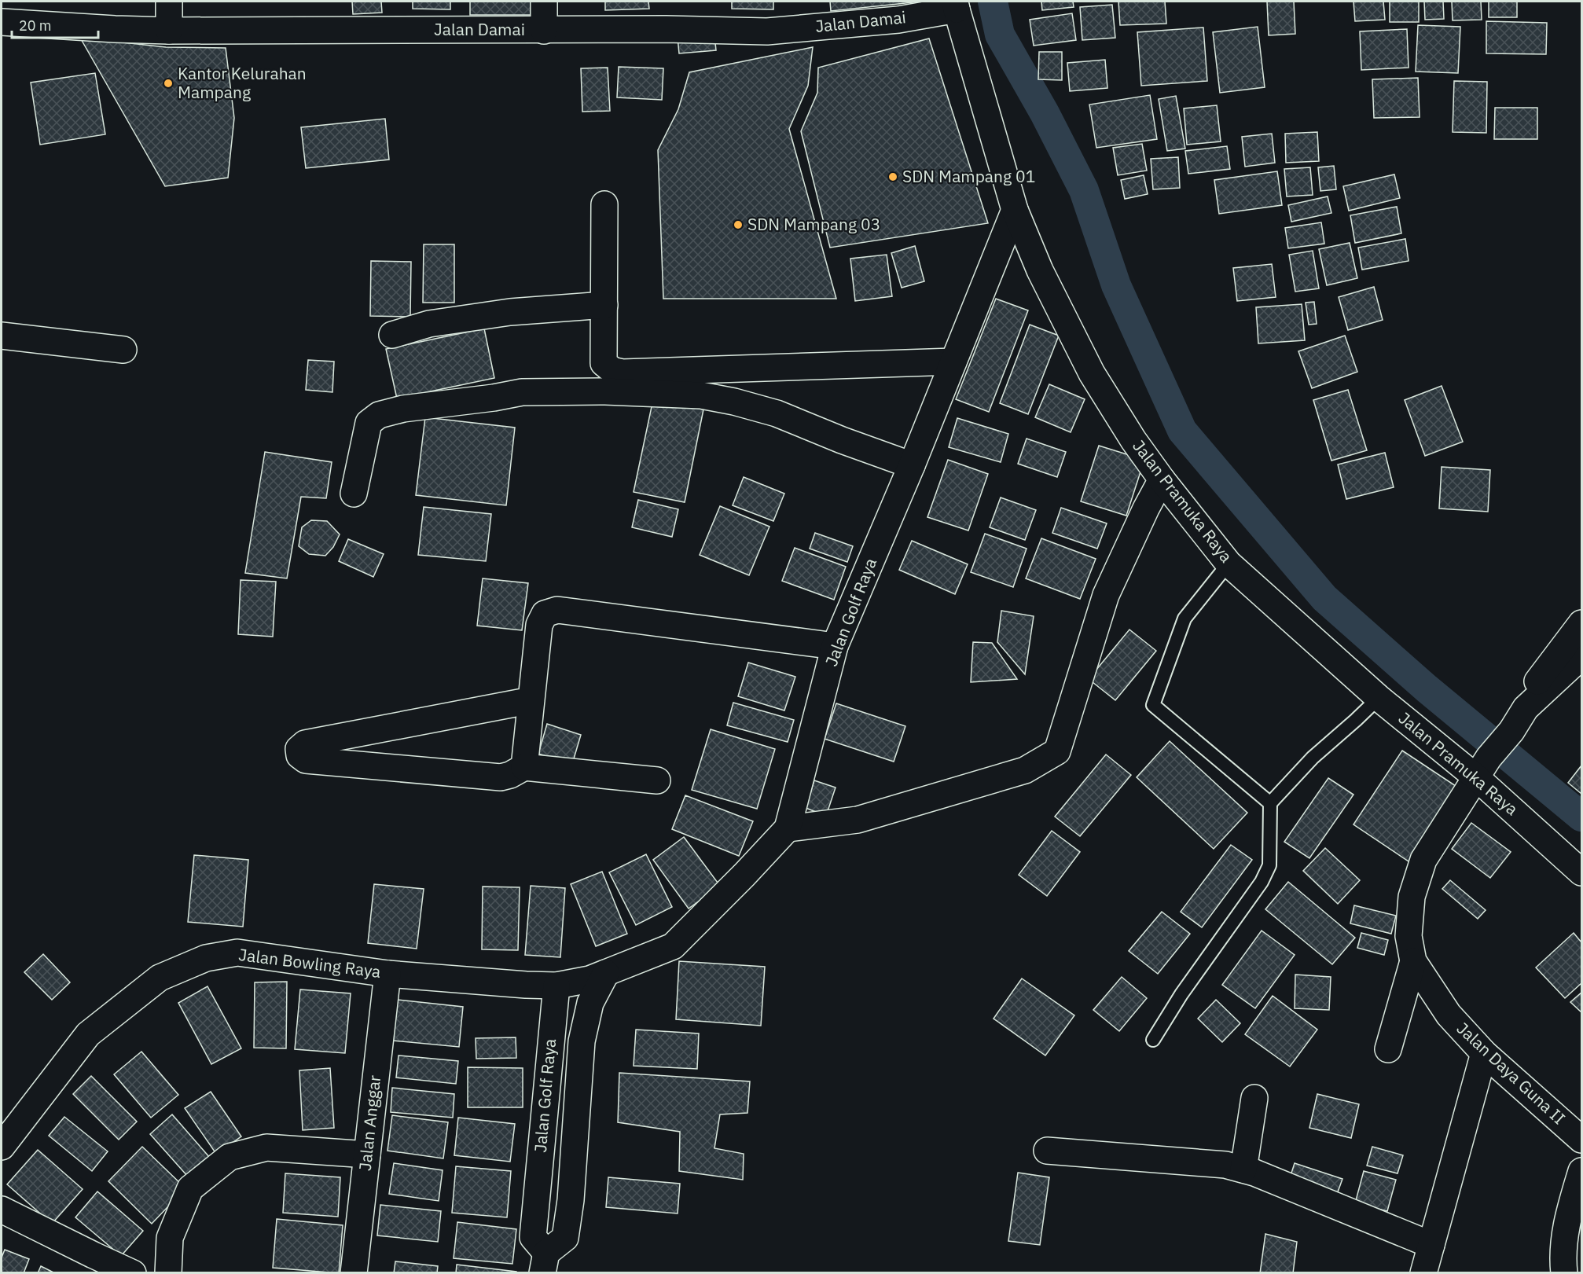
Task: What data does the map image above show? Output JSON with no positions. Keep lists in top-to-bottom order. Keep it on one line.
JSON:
{"streets":{"street":["Jalan Damai","Jalan Pramuka Raya","Jalan Golf Raya","Jalan Bowling Raya","Jalan Daya Guna II","Jalan Anggar"]},"crossings":[["Jalan Damai","Jalan Pramuka Raya"],["Jalan Pramuka Raya","Jalan Golf Raya"],["Jalan Pramuka Raya","Jalan Daya Guna II"],["Jalan Golf Raya","Jalan Bowling Raya"],["Jalan Bowling Raya","Jalan Anggar"]],"places":["Kantor Kelurahan Mampang","SDN Mampang 01","SDN Mampang 03"],"scale_bar":"20 m"}
